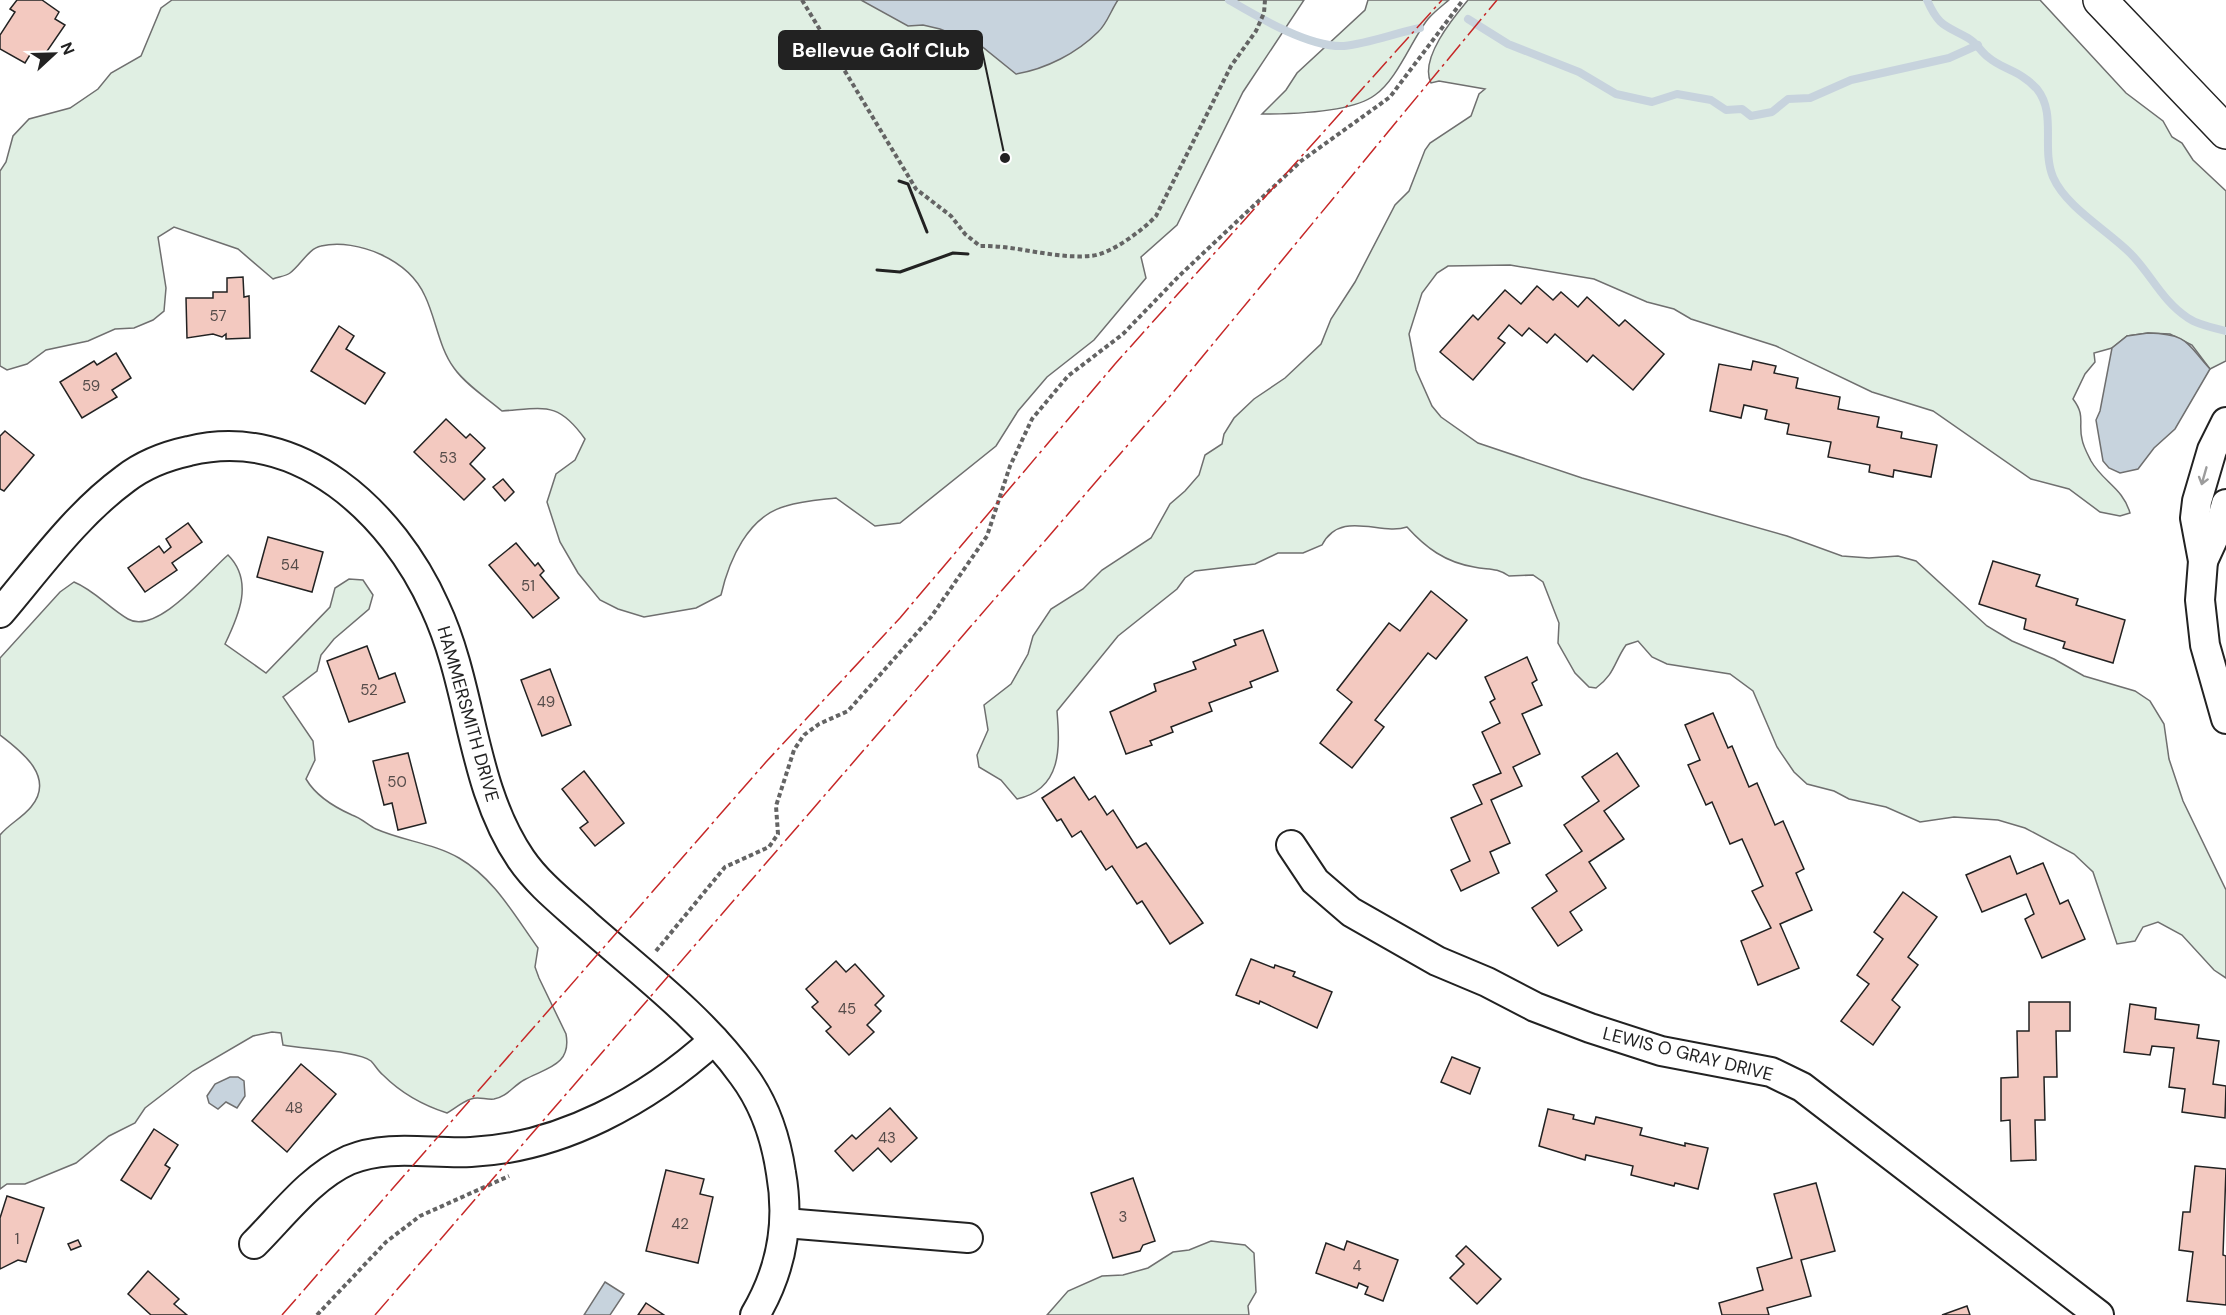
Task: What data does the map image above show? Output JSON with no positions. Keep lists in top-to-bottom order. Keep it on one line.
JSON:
{"streets":{"street":["HAMMERSMITH DRIVE","LEWIS O GRAY DRIVE"]},"places":["Bellevue Golf Club"],"house_numbers":["57","59","53","54","51","52","49","50","45","48","43","3","42","1","4"],"north":"right"}
